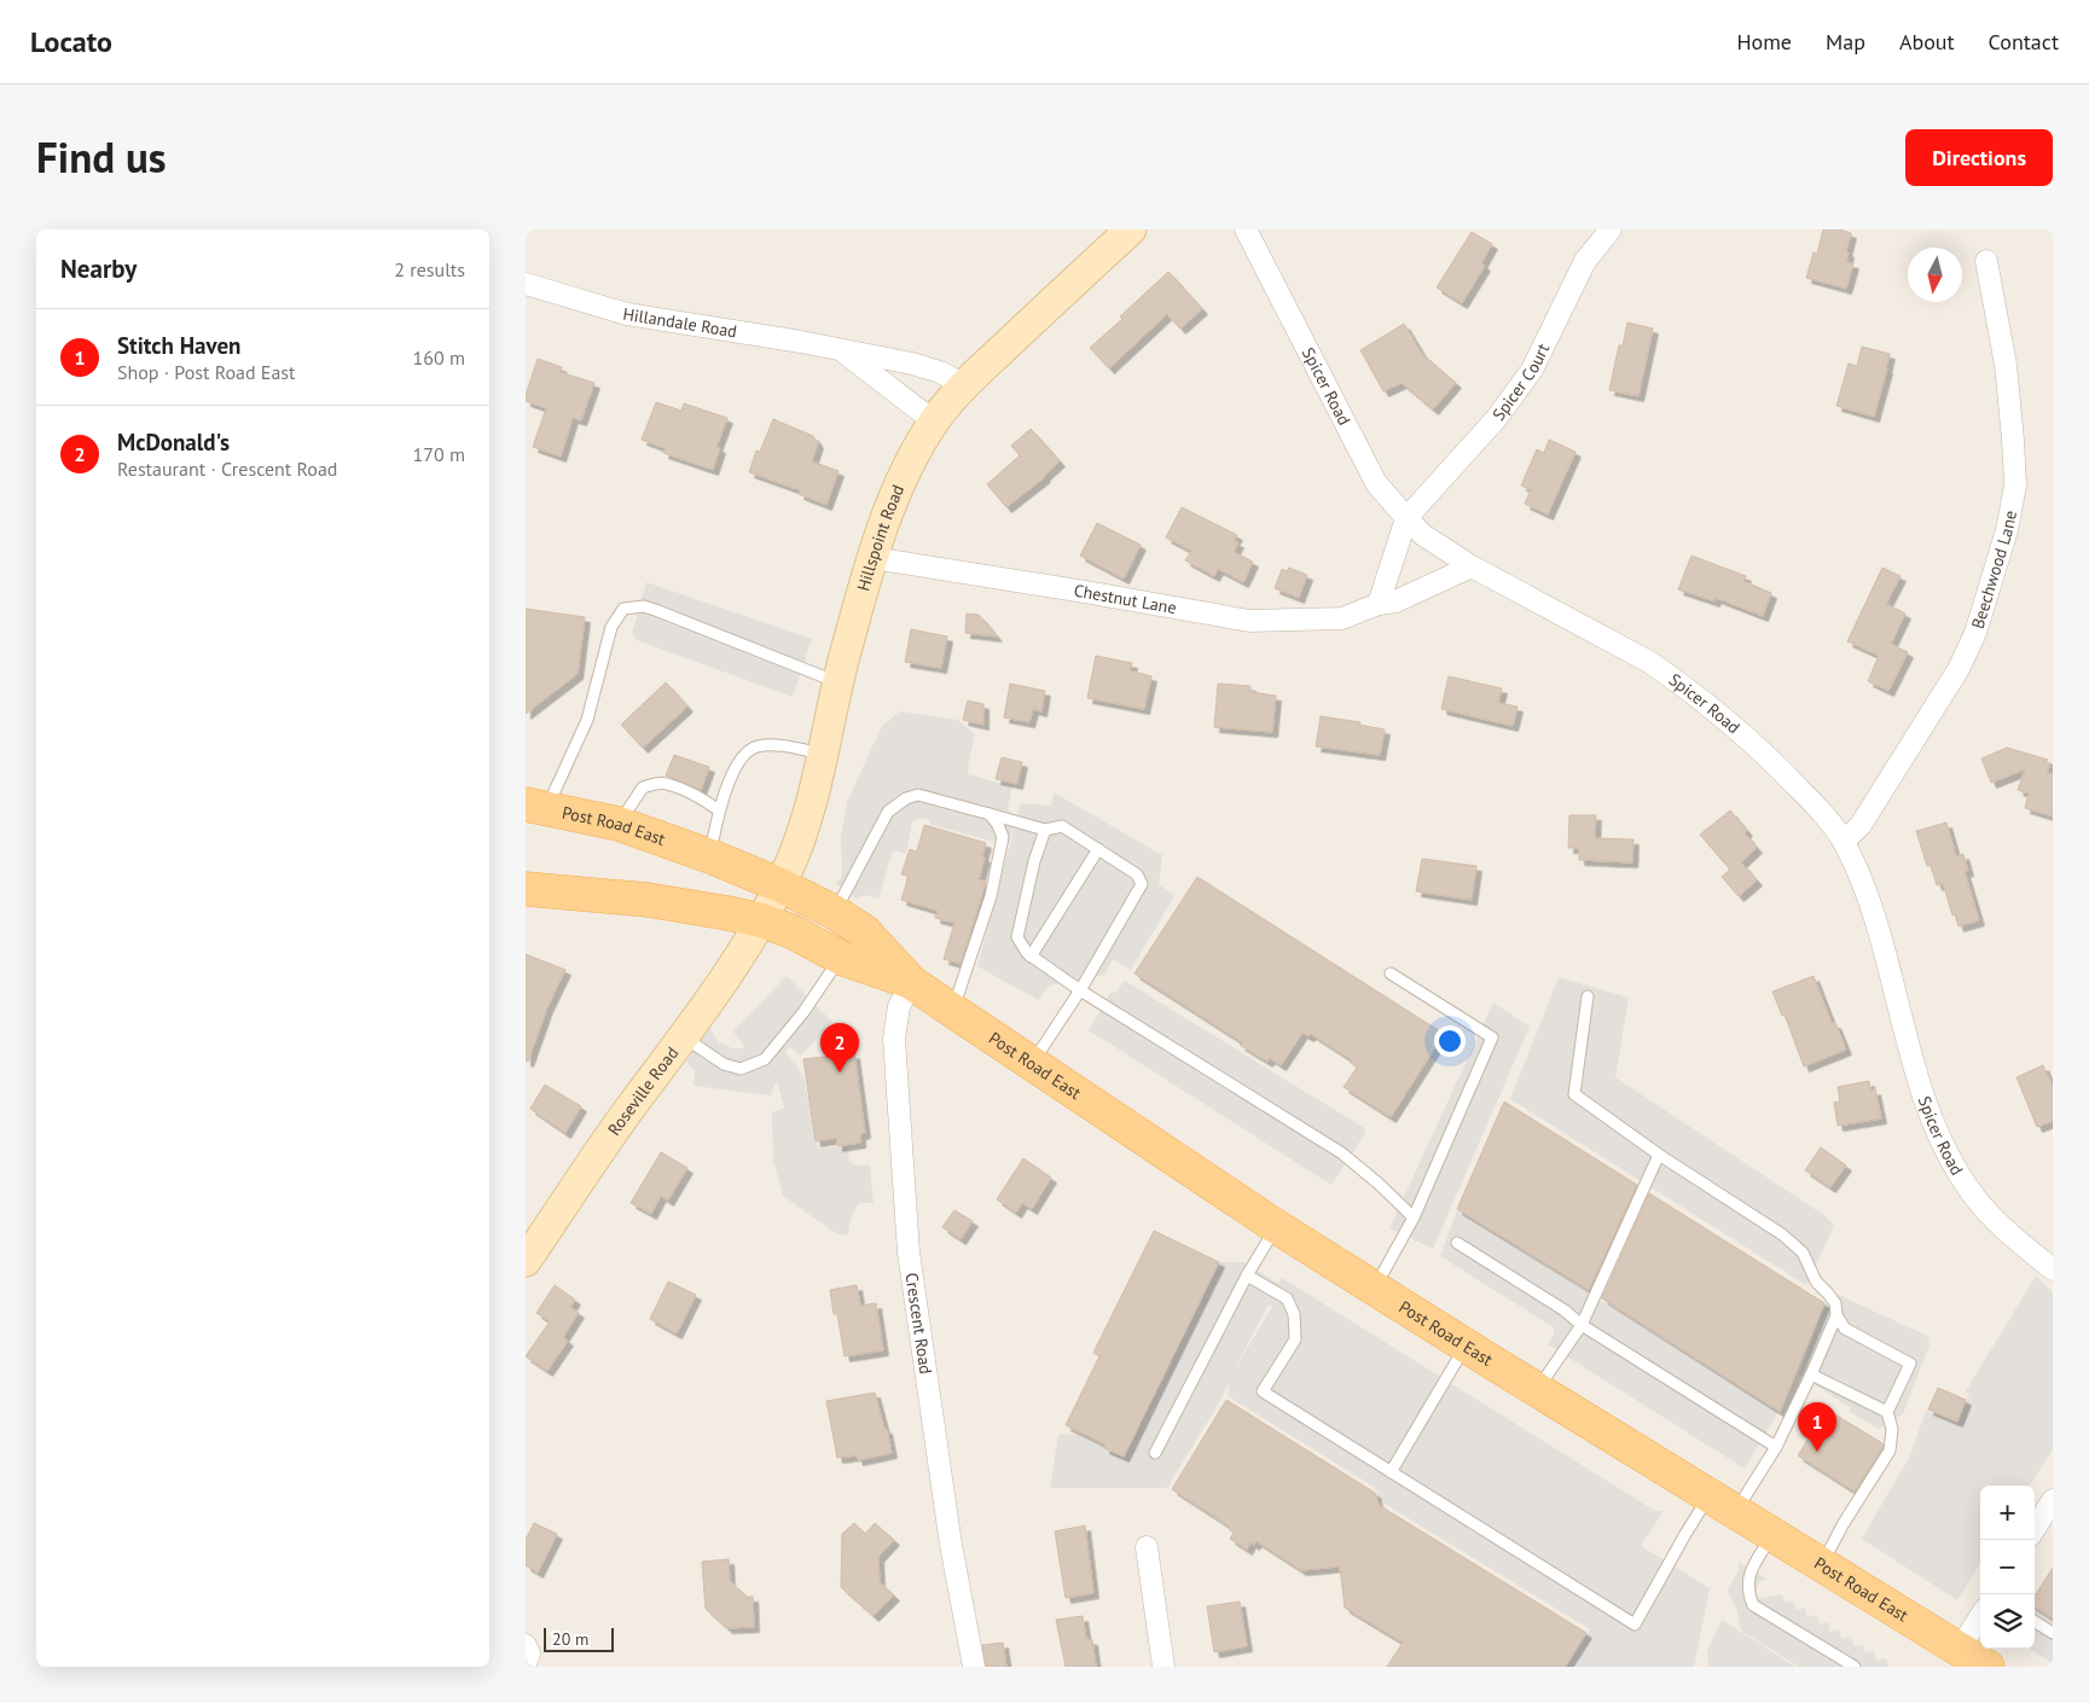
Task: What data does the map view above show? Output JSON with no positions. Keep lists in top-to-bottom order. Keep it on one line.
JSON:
{"streets":{"main road":["Post Road East"],"street":["Hillandale Road","Spicer Court","Spicer Road","Hillspoint Road","Beechwood Lane","Chestnut Lane","Roseville Road","Crescent Road"]},"crossings":[["Hillandale Road","Hillspoint Road"],["Spicer Court","Spicer Road"],["Spicer Road","Beechwood Lane"],["Spicer Road","Chestnut Lane"],["Hillspoint Road","Chestnut Lane"],["Hillspoint Road","Post Road East"],["Hillspoint Road","Roseville Road"],["Post Road East","Roseville Road"],["Post Road East","Crescent Road"]],"scale_bar":"20 m","north":"bottom","page":{"header":"Locato","nav":["Home","Map","About","Contact"],"title":"Find us","buttons":"Directions","heading":["Nearby","2 results"],"list":[{"mark":"1","name":"Stitch Haven","note":"Shop · Post Road East","value":"160 m"},{"mark":"2","name":"McDonald's","note":"Restaurant · Crescent Road","value":"170 m"}],"pins":["2","1"],"map_buttons":["+","−"],"scale":"20 m"}}
